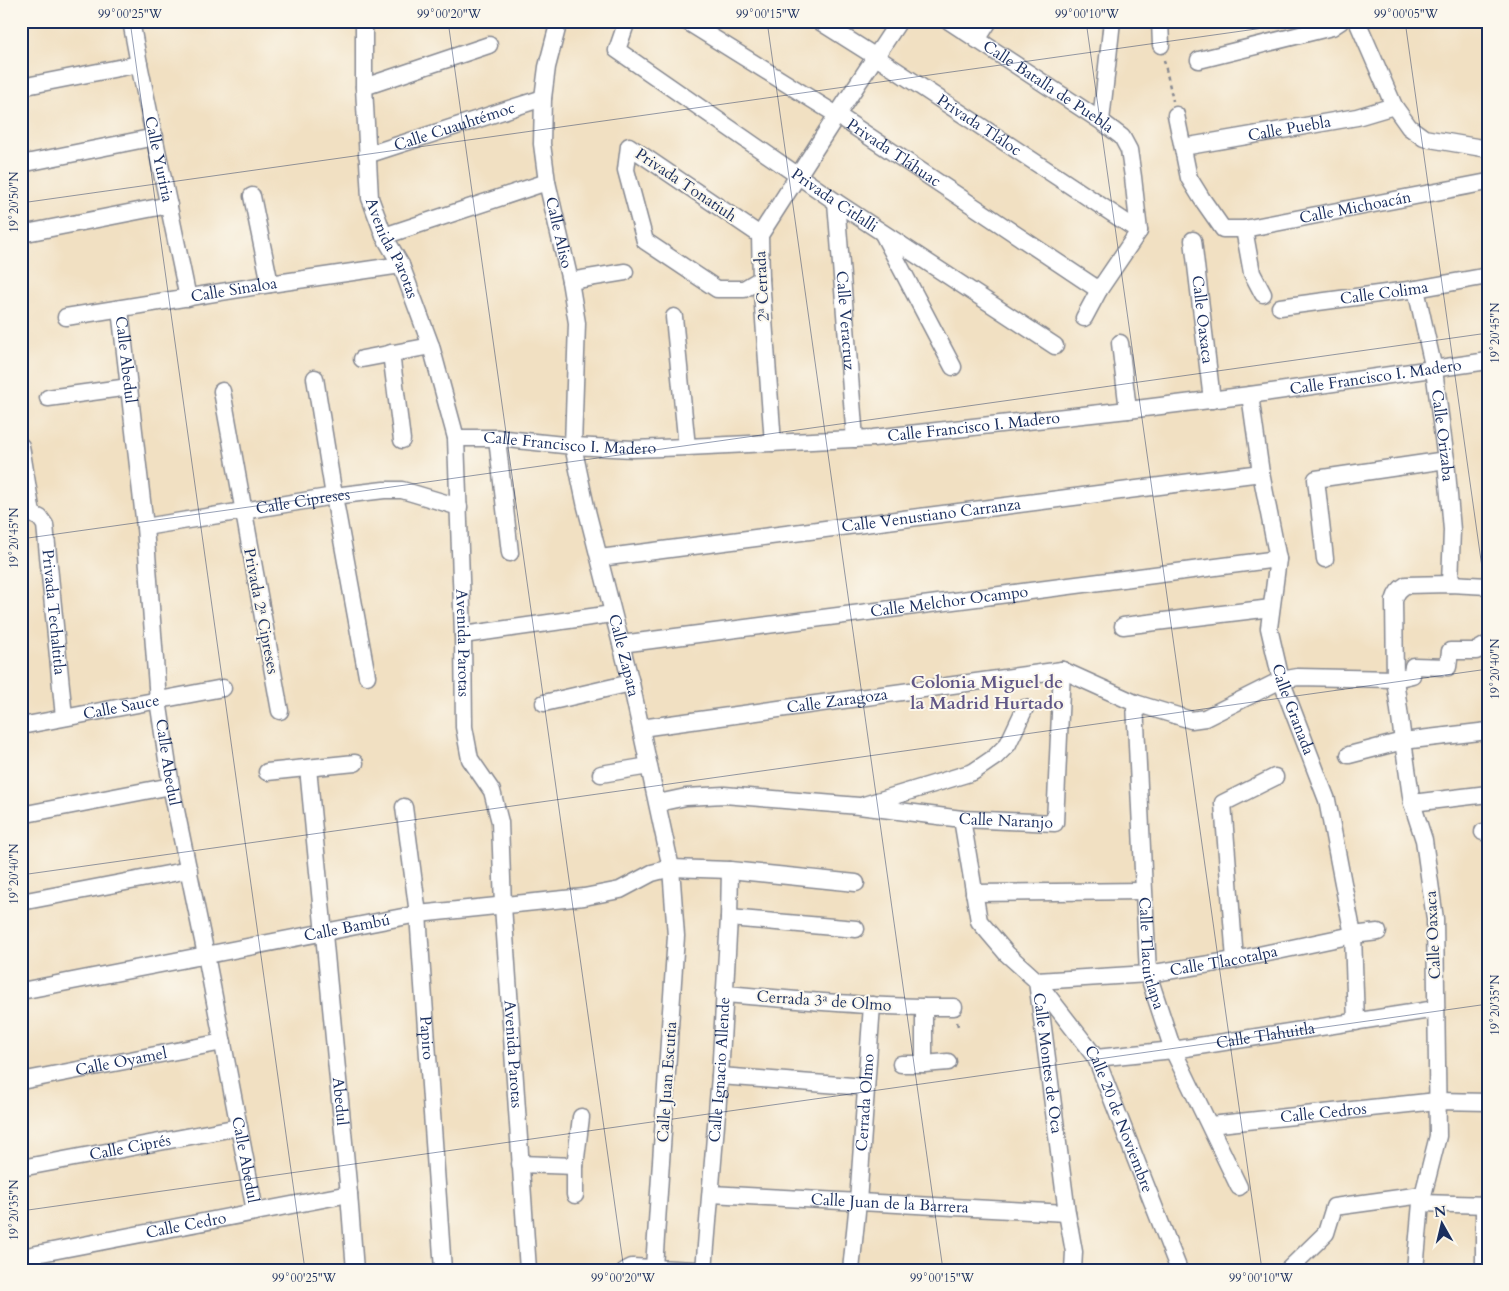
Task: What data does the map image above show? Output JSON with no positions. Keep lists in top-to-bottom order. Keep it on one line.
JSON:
{"streets":{"street":["Calle Batalla de Puebla","Privada Tláloc","Calle Cuauhtémoc","Calle Puebla","Privada Tláhuac","Calle Yuriria","Privada Tonatiuh","Privada Citlalli","Calle Michoacán","Calle Aliso","Avenida Parotas","2ª Cerrada","Calle Sinaloa","Calle Colima","Calle Veracruz","Calle Oaxaca","Calle Abedul","Calle Francisco I. Madero","Calle Orizaba","Calle Cipreses","Calle Venustiano Carranza","Calle Melchor Ocampo","Privada 2ª Cipreses","Privada Techaltitla","Calle Zapata","Calle Zaragoza","Calle Sauce","Calle Granada","Calle Naranjo","Calle Bambú","Calle Tlacuitlapa","Calle Tlacotalpa","Cerrada 3ª de Olmo","Calle Tlahuitla","Papiro","Calle Oyamel","Calle Montes de Oca","Calle Ignacio Allende","Calle Juan Escutia","Abedul","Cerrada Olmo","Calle Cedros","Calle 20 de Noviembre","Calle Ciprés","Calle Juan de la Barrera","Calle Cedro"]},"crossings":[["Calle Batalla de Puebla","Privada Tláloc"],["Privada Tláloc","2ª Cerrada"],["Calle Cuauhtémoc","Calle Aliso"],["Calle Cuauhtémoc","Avenida Parotas"],["Calle Puebla","Calle Michoacán"],["Privada Tláhuac","2ª Cerrada"],["Calle Yuriria","Calle Sinaloa"],["Privada Tonatiuh","2ª Cerrada"],["Privada Citlalli","2ª Cerrada"],["Privada Citlalli","Calle Veracruz"],["Calle Aliso","Calle Francisco I. Madero"],["Calle Aliso","Calle Zapata"],["Avenida Parotas","Calle Sinaloa"],["Avenida Parotas","Calle Francisco I. Madero"],["Avenida Parotas","Calle Cipreses"],["Avenida Parotas","Calle Bambú"],["2ª Cerrada","Calle Francisco I. Madero"],["Calle Sinaloa","Calle Abedul"],["Calle Colima","Calle Orizaba"],["Calle Veracruz","Calle Francisco I. Madero"],["Calle Oaxaca","Calle Francisco I. Madero"],["Calle Oaxaca","Calle Orizaba"],["Calle Oaxaca","Calle Tlahuitla"],["Calle Oaxaca","Calle Cedros"],["Calle Abedul","Calle Cipreses"],["Calle Abedul","Calle Sauce"],["Calle Abedul","Calle Bambú"],["Calle Abedul","Calle Oyamel"],["Calle Abedul","Calle Ciprés"],["Calle Abedul","Calle Cedro"],["Calle Francisco I. Madero","Calle Orizaba"],["Calle Francisco I. Madero","Calle Zapata"],["Calle Francisco I. Madero","Calle Granada"],["Calle Cipreses","Privada 2ª Cipreses"],["Calle Venustiano Carranza","Calle Zapata"],["Calle Venustiano Carranza","Calle Granada"],["Calle Melchor Ocampo","Calle Zapata"],["Calle Melchor Ocampo","Calle Granada"],["Privada Techaltitla","Calle Sauce"],["Calle Zapata","Calle Zaragoza"],["Calle Zapata","Calle Naranjo"],["Calle Zapata","Calle Bambú"],["Calle Zapata","Calle Juan Escutia"],["Calle Zaragoza","Calle Naranjo"],["Calle Granada","Calle Tlacotalpa"],["Calle Granada","Calle Tlahuitla"],["Calle Naranjo","Calle Montes de Oca"],["Calle Bambú","Papiro"],["Calle Bambú","Calle Ignacio Allende"],["Calle Bambú","Calle Juan Escutia"],["Calle Bambú","Abedul"],["Calle Tlacuitlapa","Calle Tlacotalpa"],["Calle Tlacuitlapa","Calle Tlahuitla"],["Calle Tlacuitlapa","Calle Cedros"],["Calle Tlacotalpa","Calle Montes de Oca"],["Calle Tlacotalpa","Calle 20 de Noviembre"],["Cerrada 3ª de Olmo","Calle Ignacio Allende"],["Cerrada 3ª de Olmo","Cerrada Olmo"],["Calle Tlahuitla","Calle 20 de Noviembre"],["Calle Montes de Oca","Calle 20 de Noviembre"],["Calle Montes de Oca","Calle Juan de la Barrera"],["Calle Ignacio Allende","Calle Juan de la Barrera"],["Abedul","Calle Cedro"],["Cerrada Olmo","Calle Juan de la Barrera"]],"districts":["Colonia Miguel de la Madrid Hurtado"],"north":"top","coordinates":["99°00'25\"W","99°00'20\"W","99°00'15\"W","99°00'10\"W","99°00'05\"W","19°20'50\"N","19°20'45\"N","19°20'40\"N","19°20'35\"N"]}
